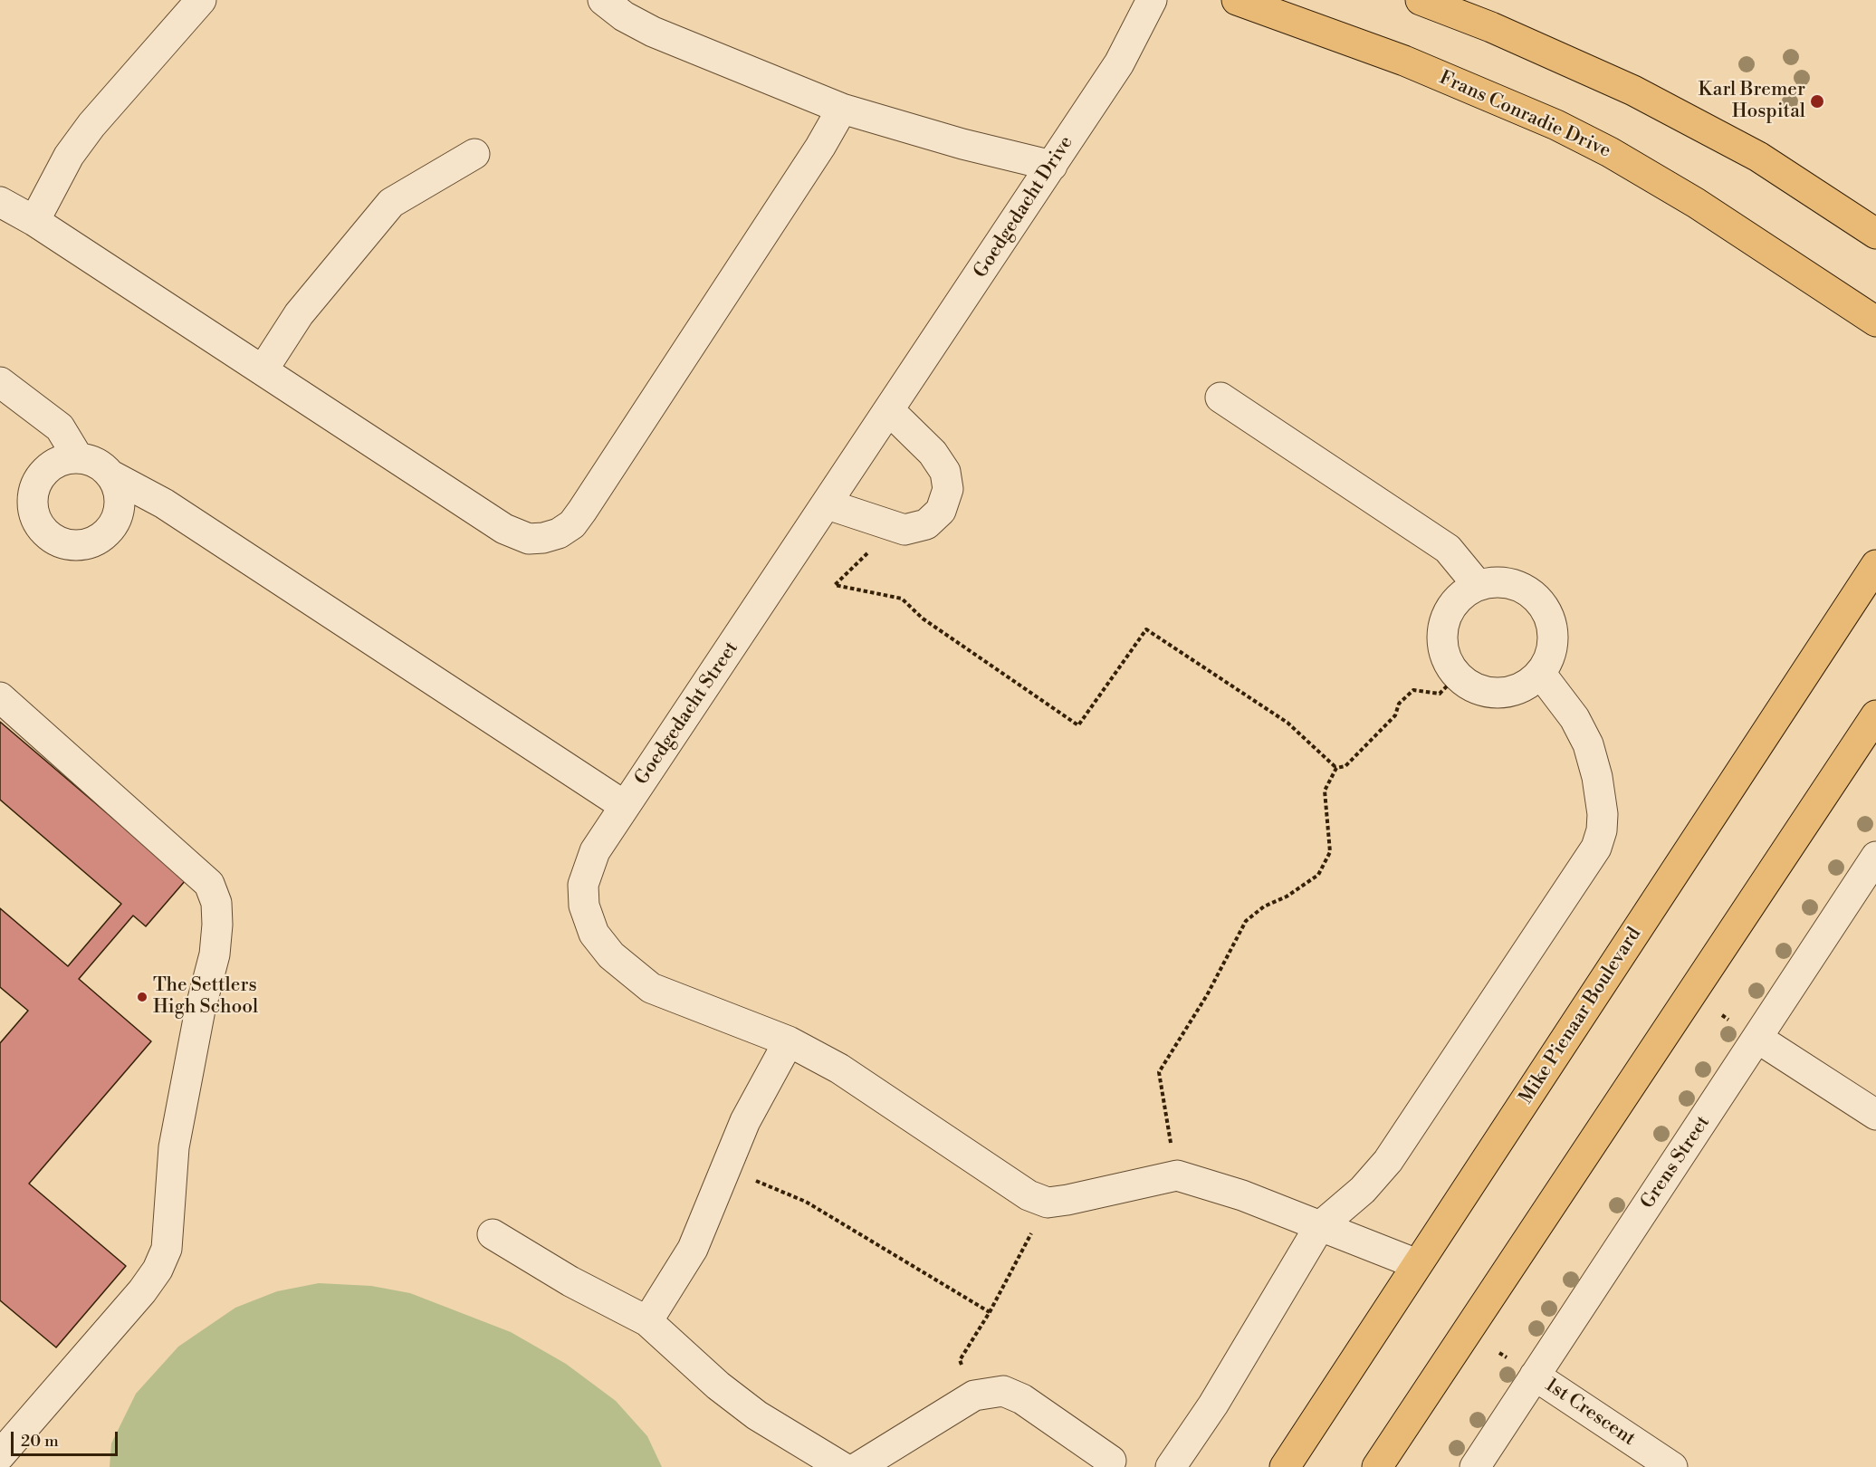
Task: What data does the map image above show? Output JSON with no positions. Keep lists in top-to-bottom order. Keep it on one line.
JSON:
{"streets":{"main road":["Frans Conradie Drive","Mike Pienaar Boulevard"],"street":["Goedgedacht Drive","Goedgedacht Street","Grens Street","1st Crescent"]},"crossings":[["Goedgedacht Drive","Goedgedacht Street"],["Grens Street","1st Crescent"]],"places":["Karl Bremer Hospital","The Settlers High School"],"scale_bar":"20 m"}
